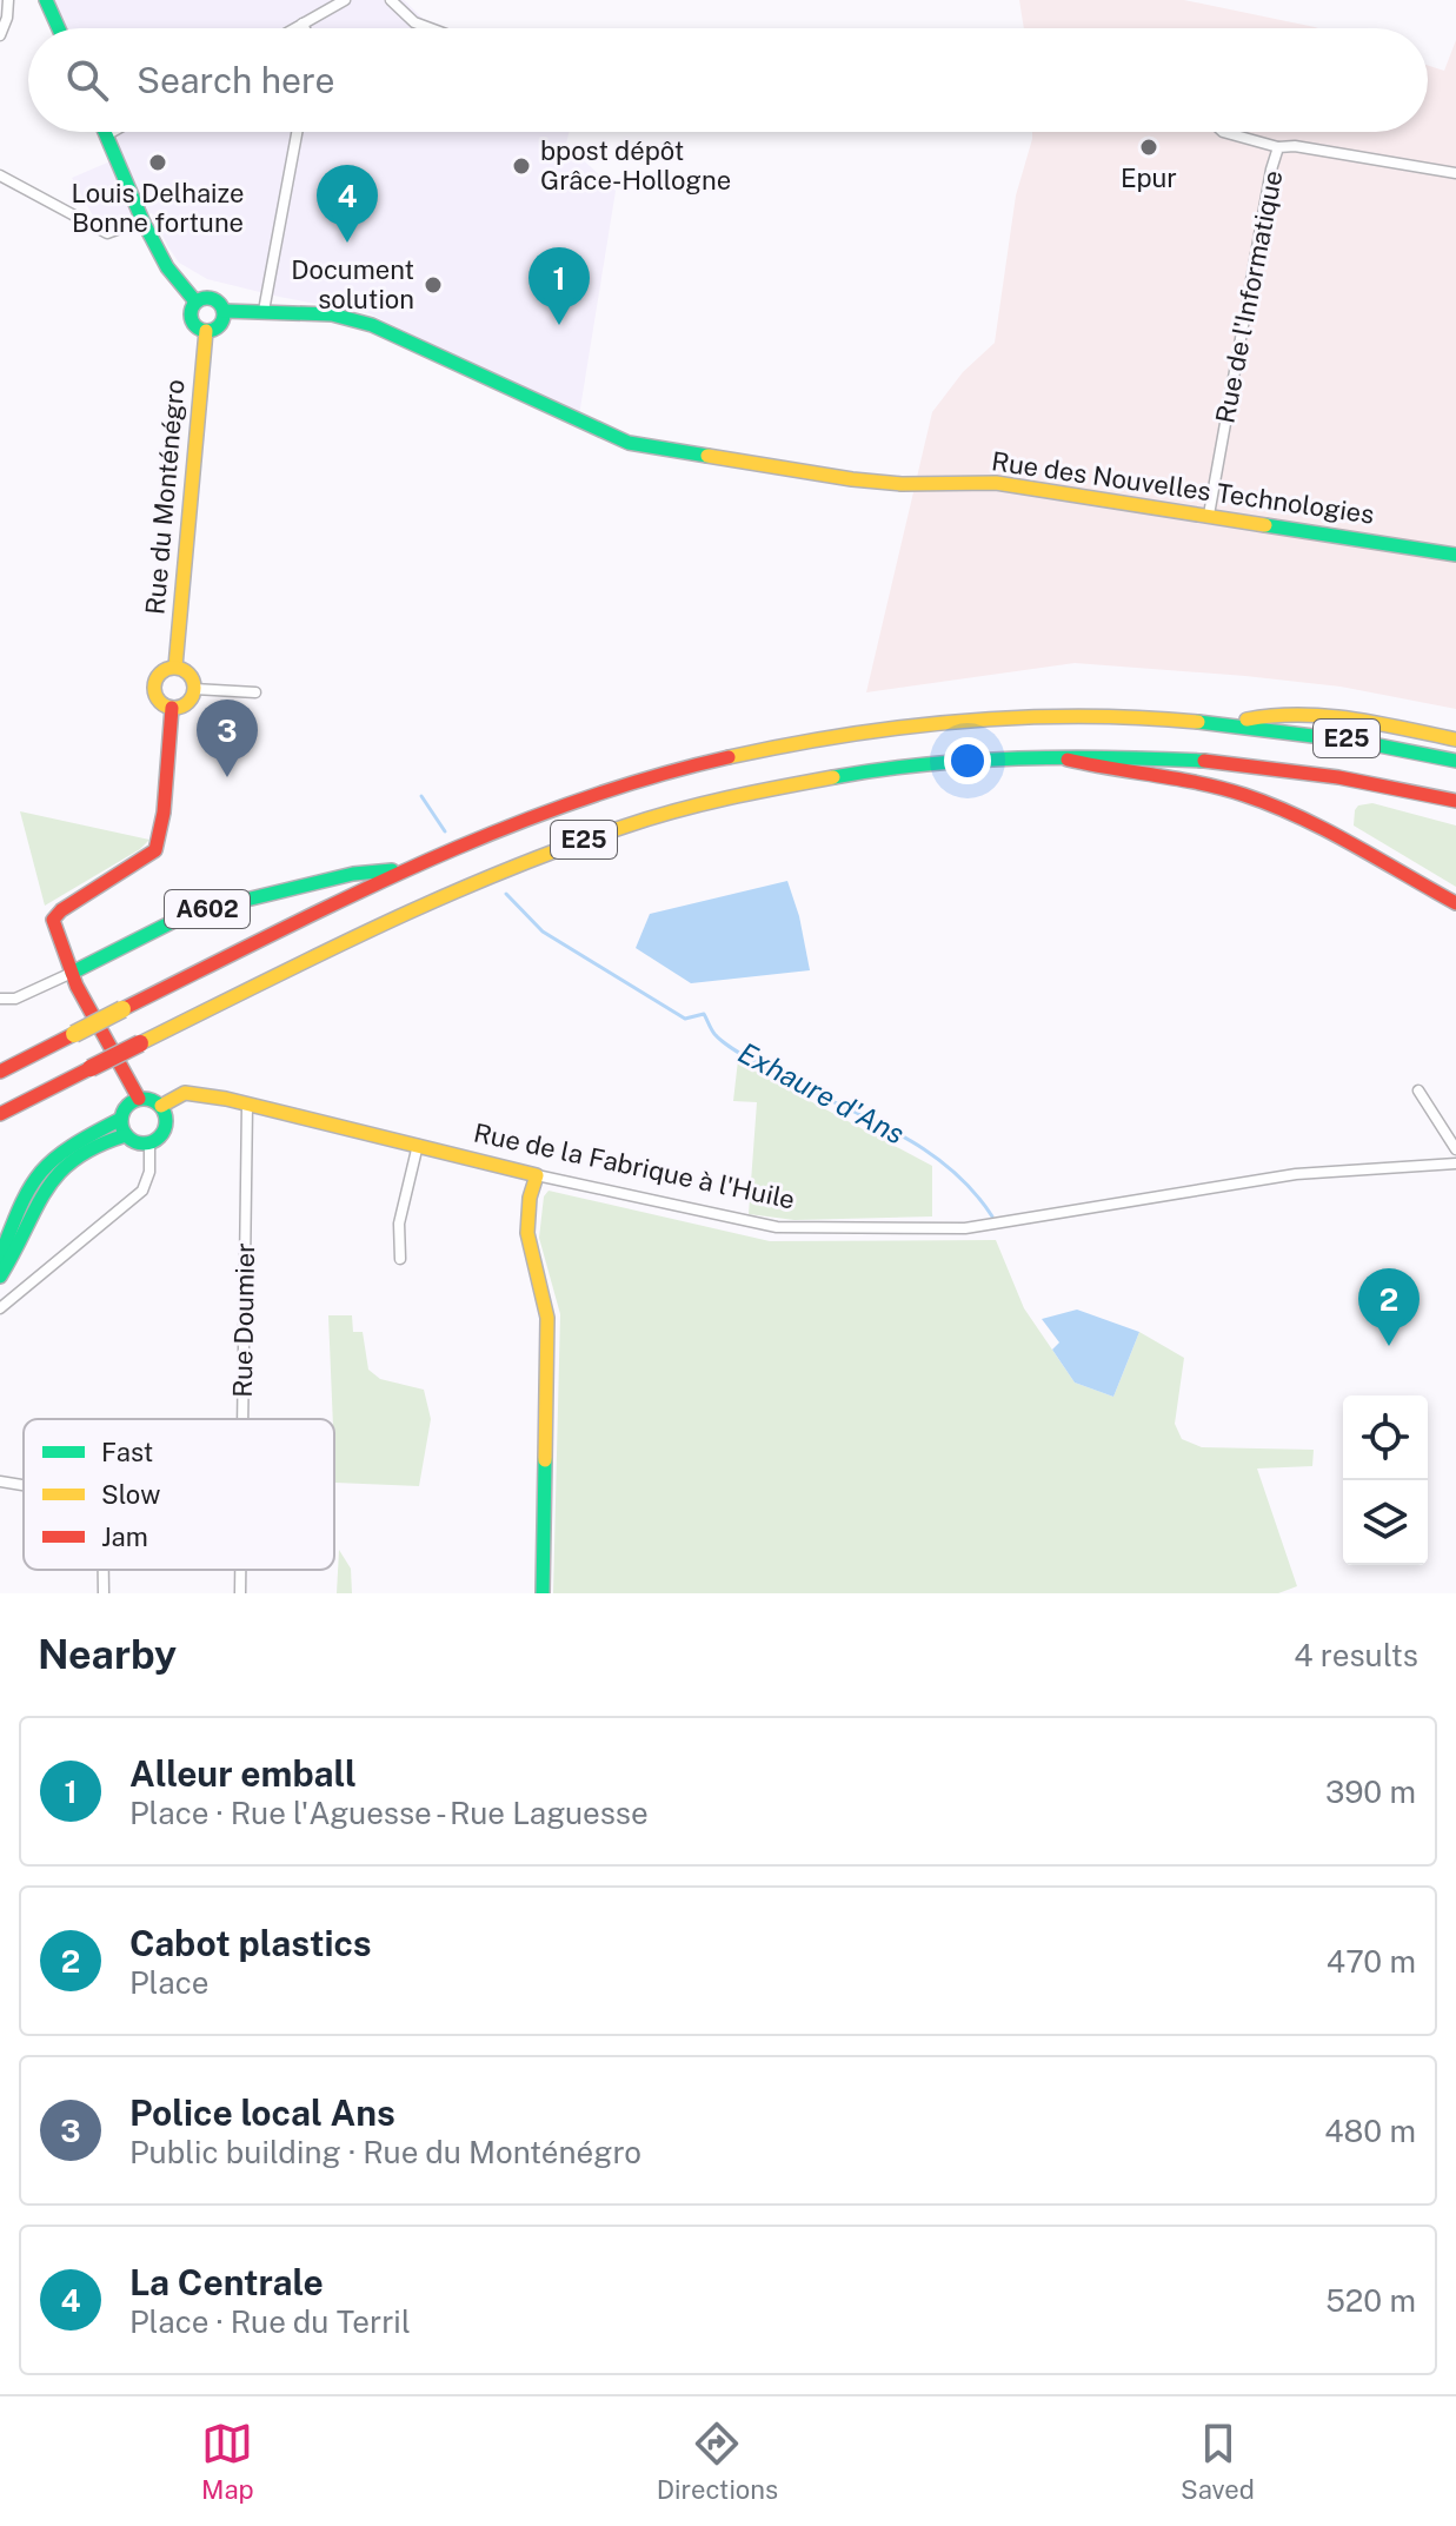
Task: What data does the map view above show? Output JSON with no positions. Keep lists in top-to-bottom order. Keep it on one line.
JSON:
{"streets":{"main road":["Rue des Nouvelles Technologies","Rue du Monténégro","E25","A602","Rue de la Fabrique à l'Huile"],"street":["Rue de l'Informatique","Rue Doumier"]},"crossings":[["Rue de l'Informatique","Rue des Nouvelles Technologies"],["Rue des Nouvelles Technologies","Rue du Monténégro"],["Rue du Monténégro","A602"],["E25","A602"],["Rue de la Fabrique à l'Huile","Rue Doumier"]],"water":["Exhaure d'Ans"],"places":["Epur","Louis Delhaize Bonne fortune","bpost dépôt Grâce-Hollogne","Document solution"],"legend":["Fast","Slow","Jam"],"page":{"search":"Search here","pins":["4","1","3","2"],"heading":["Nearby","4 results"],"list":[{"mark":"1","name":"Alleur emball","note":"Place · Rue l'Aguesse - Rue Laguesse","value":"390 m"},{"mark":"2","name":"Cabot plastics","note":"Place","value":"470 m"},{"mark":"3","name":"Police local Ans","note":"Public building · Rue du Monténégro","value":"480 m"},{"mark":"4","name":"La Centrale","note":"Place · Rue du Terril","value":"520 m"}],"nav":["Map","Directions","Saved"]}}
